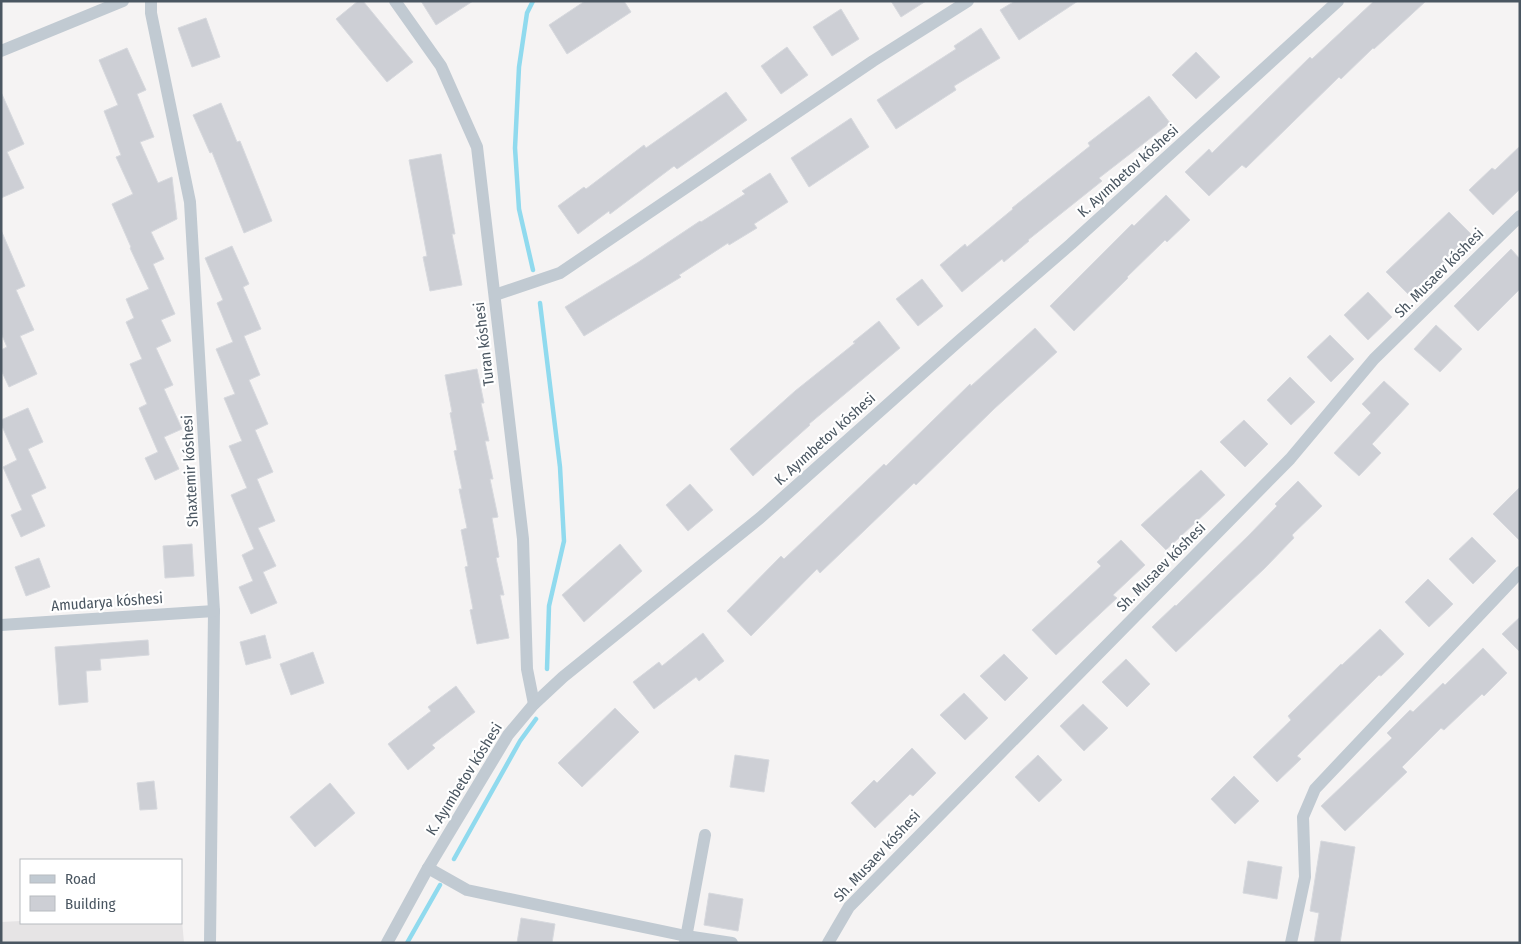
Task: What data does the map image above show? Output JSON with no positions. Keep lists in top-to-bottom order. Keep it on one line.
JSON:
{"streets":{"street":["K. Ayımbetov kóshesi","Sh. Musaev kóshesi","Turan kóshesi","Shaxtemir kóshesi","Amudarya kóshesi"]},"crossings":[["K. Ayımbetov kóshesi","Turan kóshesi"],["Shaxtemir kóshesi","Amudarya kóshesi"]],"legend":["Road","Building"]}
